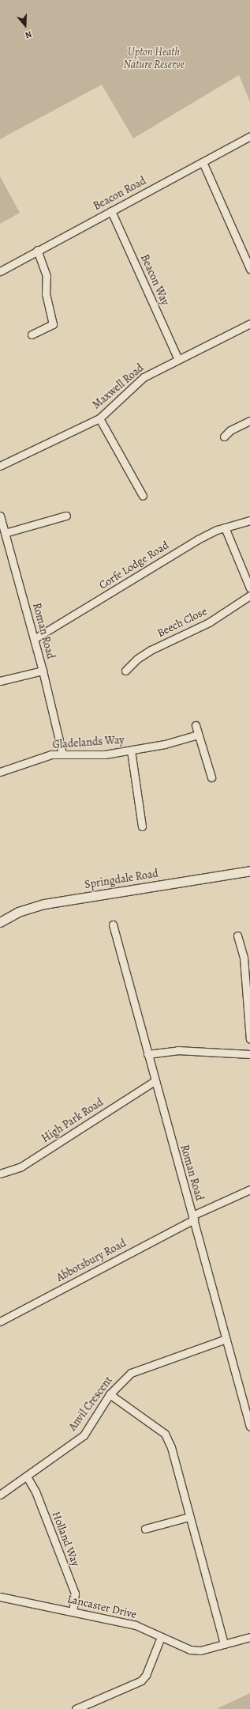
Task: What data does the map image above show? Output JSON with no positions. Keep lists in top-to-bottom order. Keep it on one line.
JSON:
{"streets":{"street":["Beacon Road","Beacon Way","Maxwell Road","Corfe Lodge Road","Beech Close","Roman Road","Gladelands Way","Springdale Road","High Park Road","Abbotsbury Road","Anvil Crescent","Holland Way","Lancaster Drive"]},"crossings":[["Beacon Road","Beacon Way"],["Beacon Way","Maxwell Road"],["Corfe Lodge Road","Roman Road"],["Roman Road","Gladelands Way"],["Roman Road","High Park Road"],["Roman Road","Abbotsbury Road"],["Roman Road","Anvil Crescent"],["Anvil Crescent","Holland Way"],["Holland Way","Lancaster Drive"]],"parks":["Upton Heath Nature Reserve"],"north":"bottom"}
